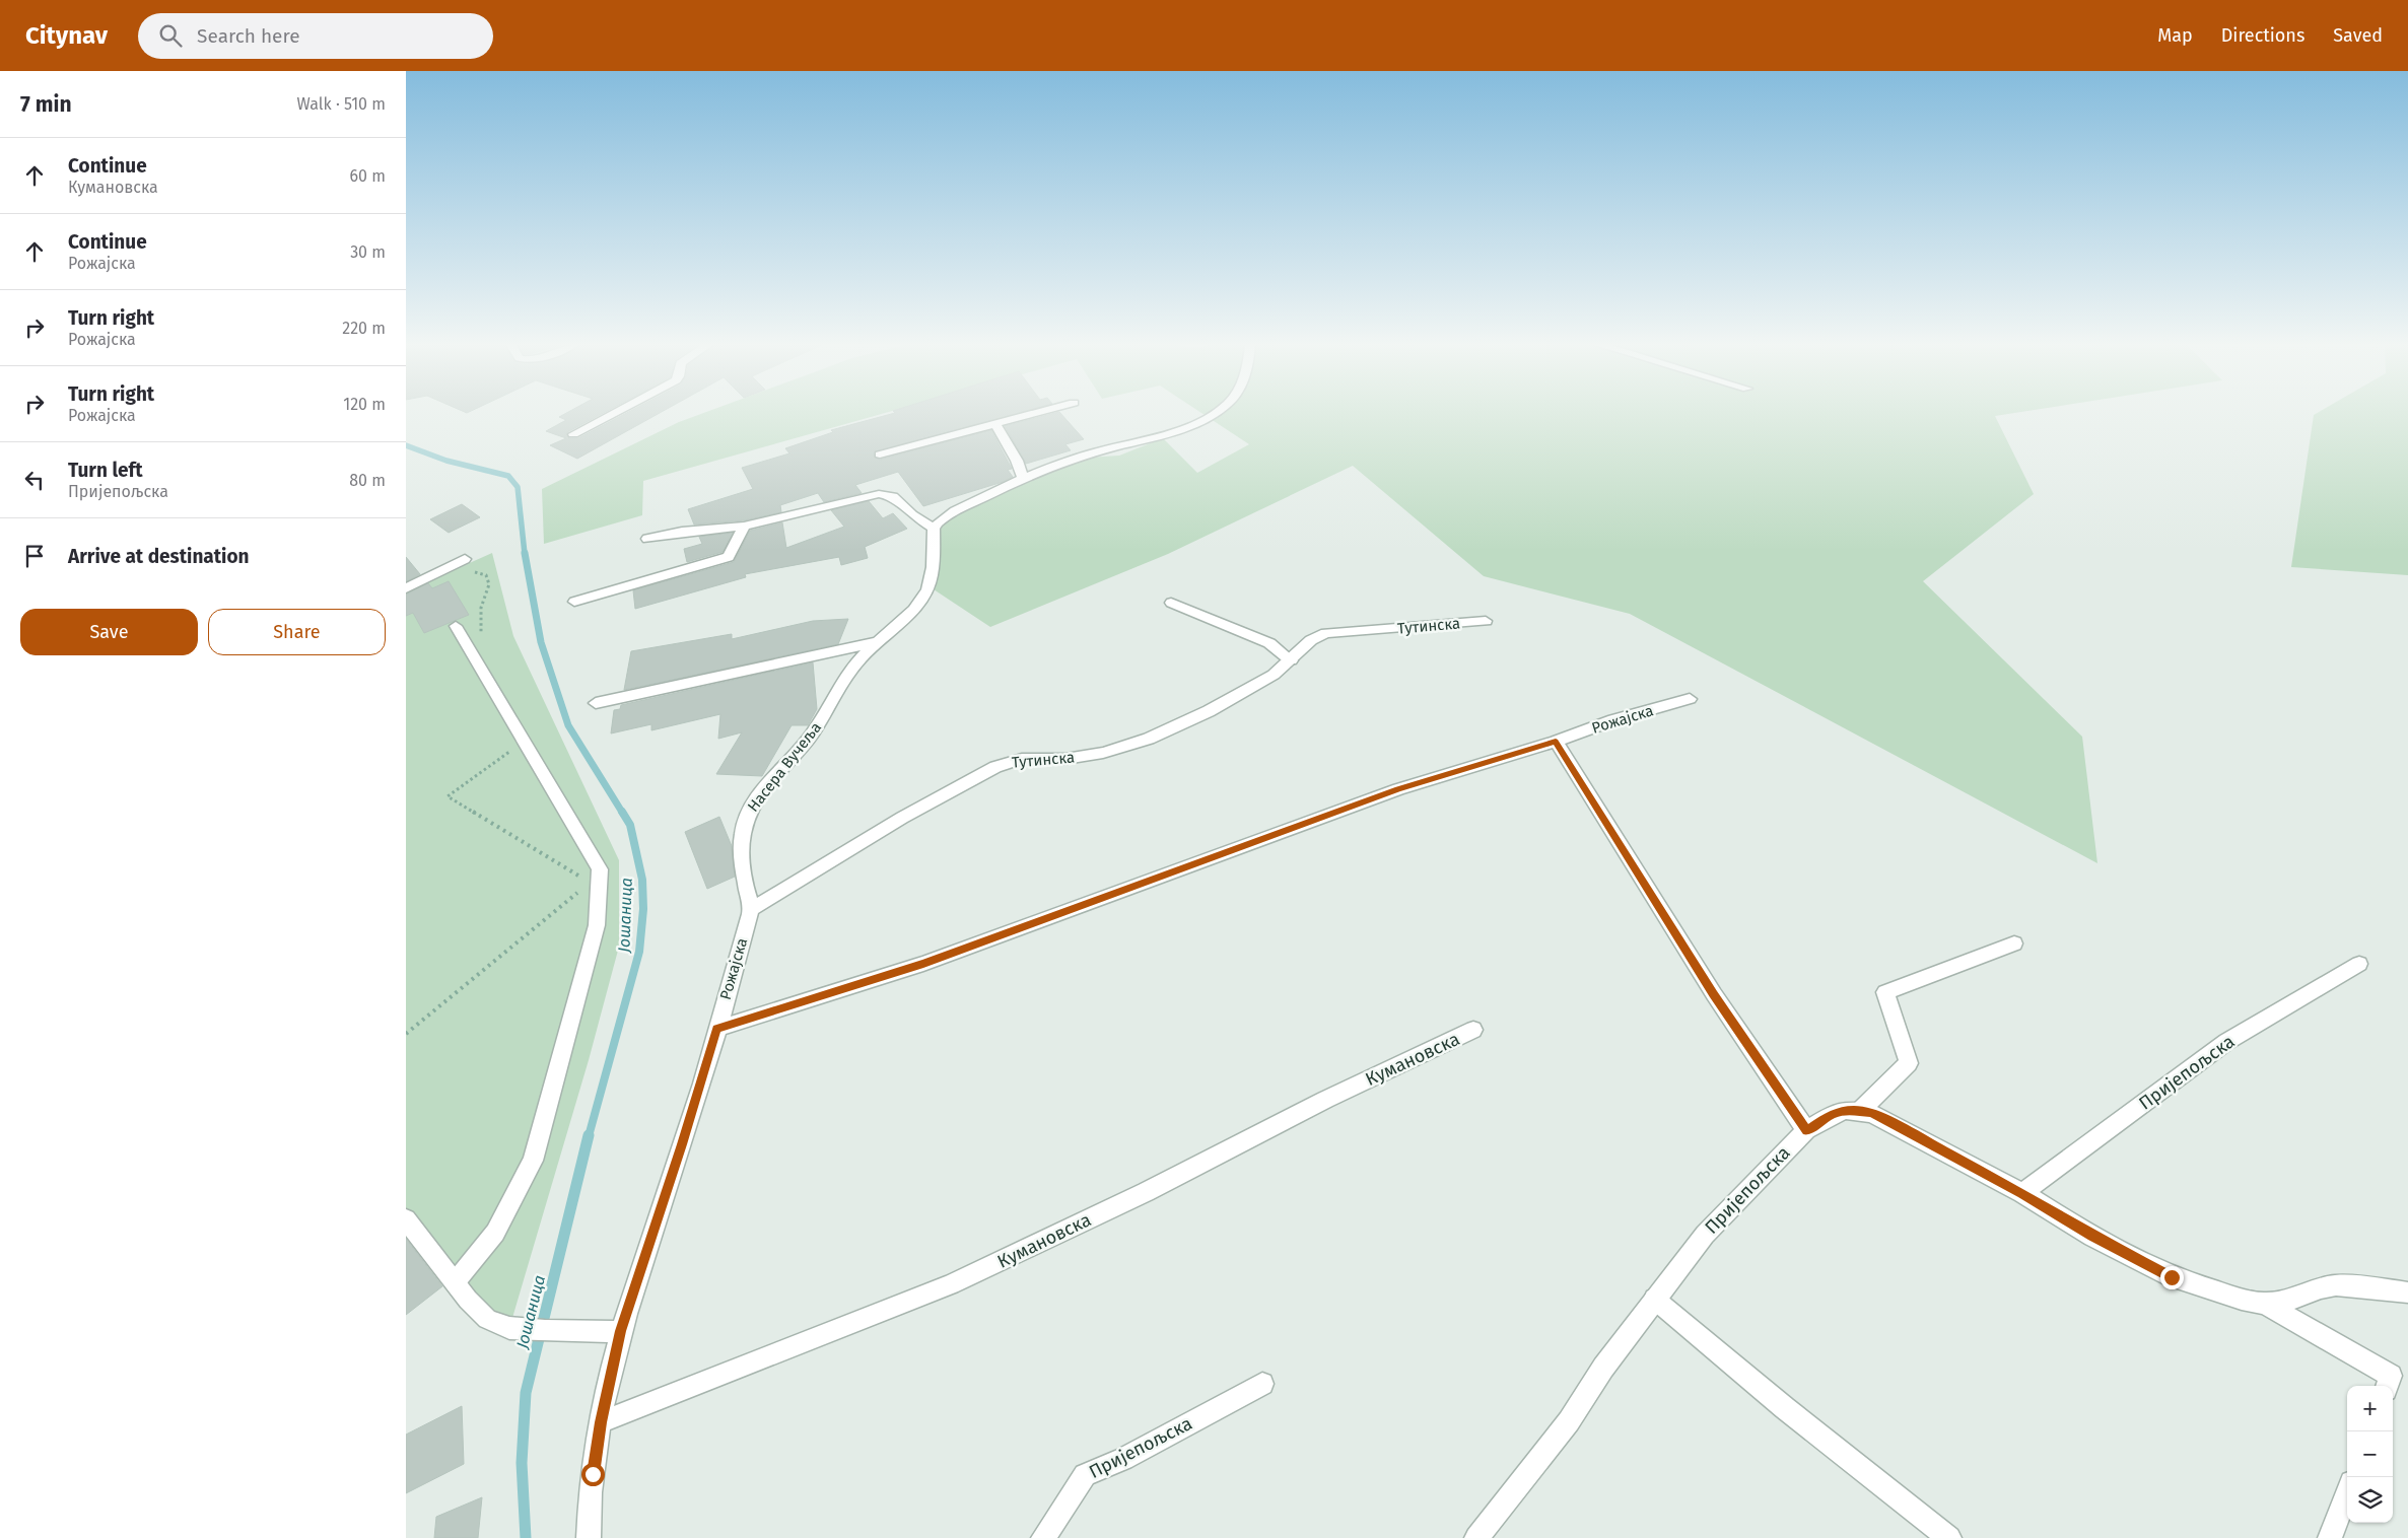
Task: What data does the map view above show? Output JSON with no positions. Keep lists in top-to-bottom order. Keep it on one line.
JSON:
{"streets":{"street":["Тутинска","Рожајска","Насера Вучеља","Кумановска","Пријепољска"]},"crossings":[["Тутинска","Рожајска"],["Тутинска","Насера Вучеља"],["Рожајска","Насера Вучеља"]],"water":["Јошаница"],"page":{"header":"Citynav","search":"Search here","nav":["Map","Directions","Saved"],"heading":["7 min","Walk · 510 m"],"list":[["Continue","Кумановска","60 m"],["Continue","Рожајска","30 m"],["Turn right","Рожајска","220 m"],["Turn right","Рожајска","120 m"],["Turn left","Пријепољска","80 m"],"Arrive at destination"],"buttons":["Save","Share"],"map_buttons":["+","−"]}}
